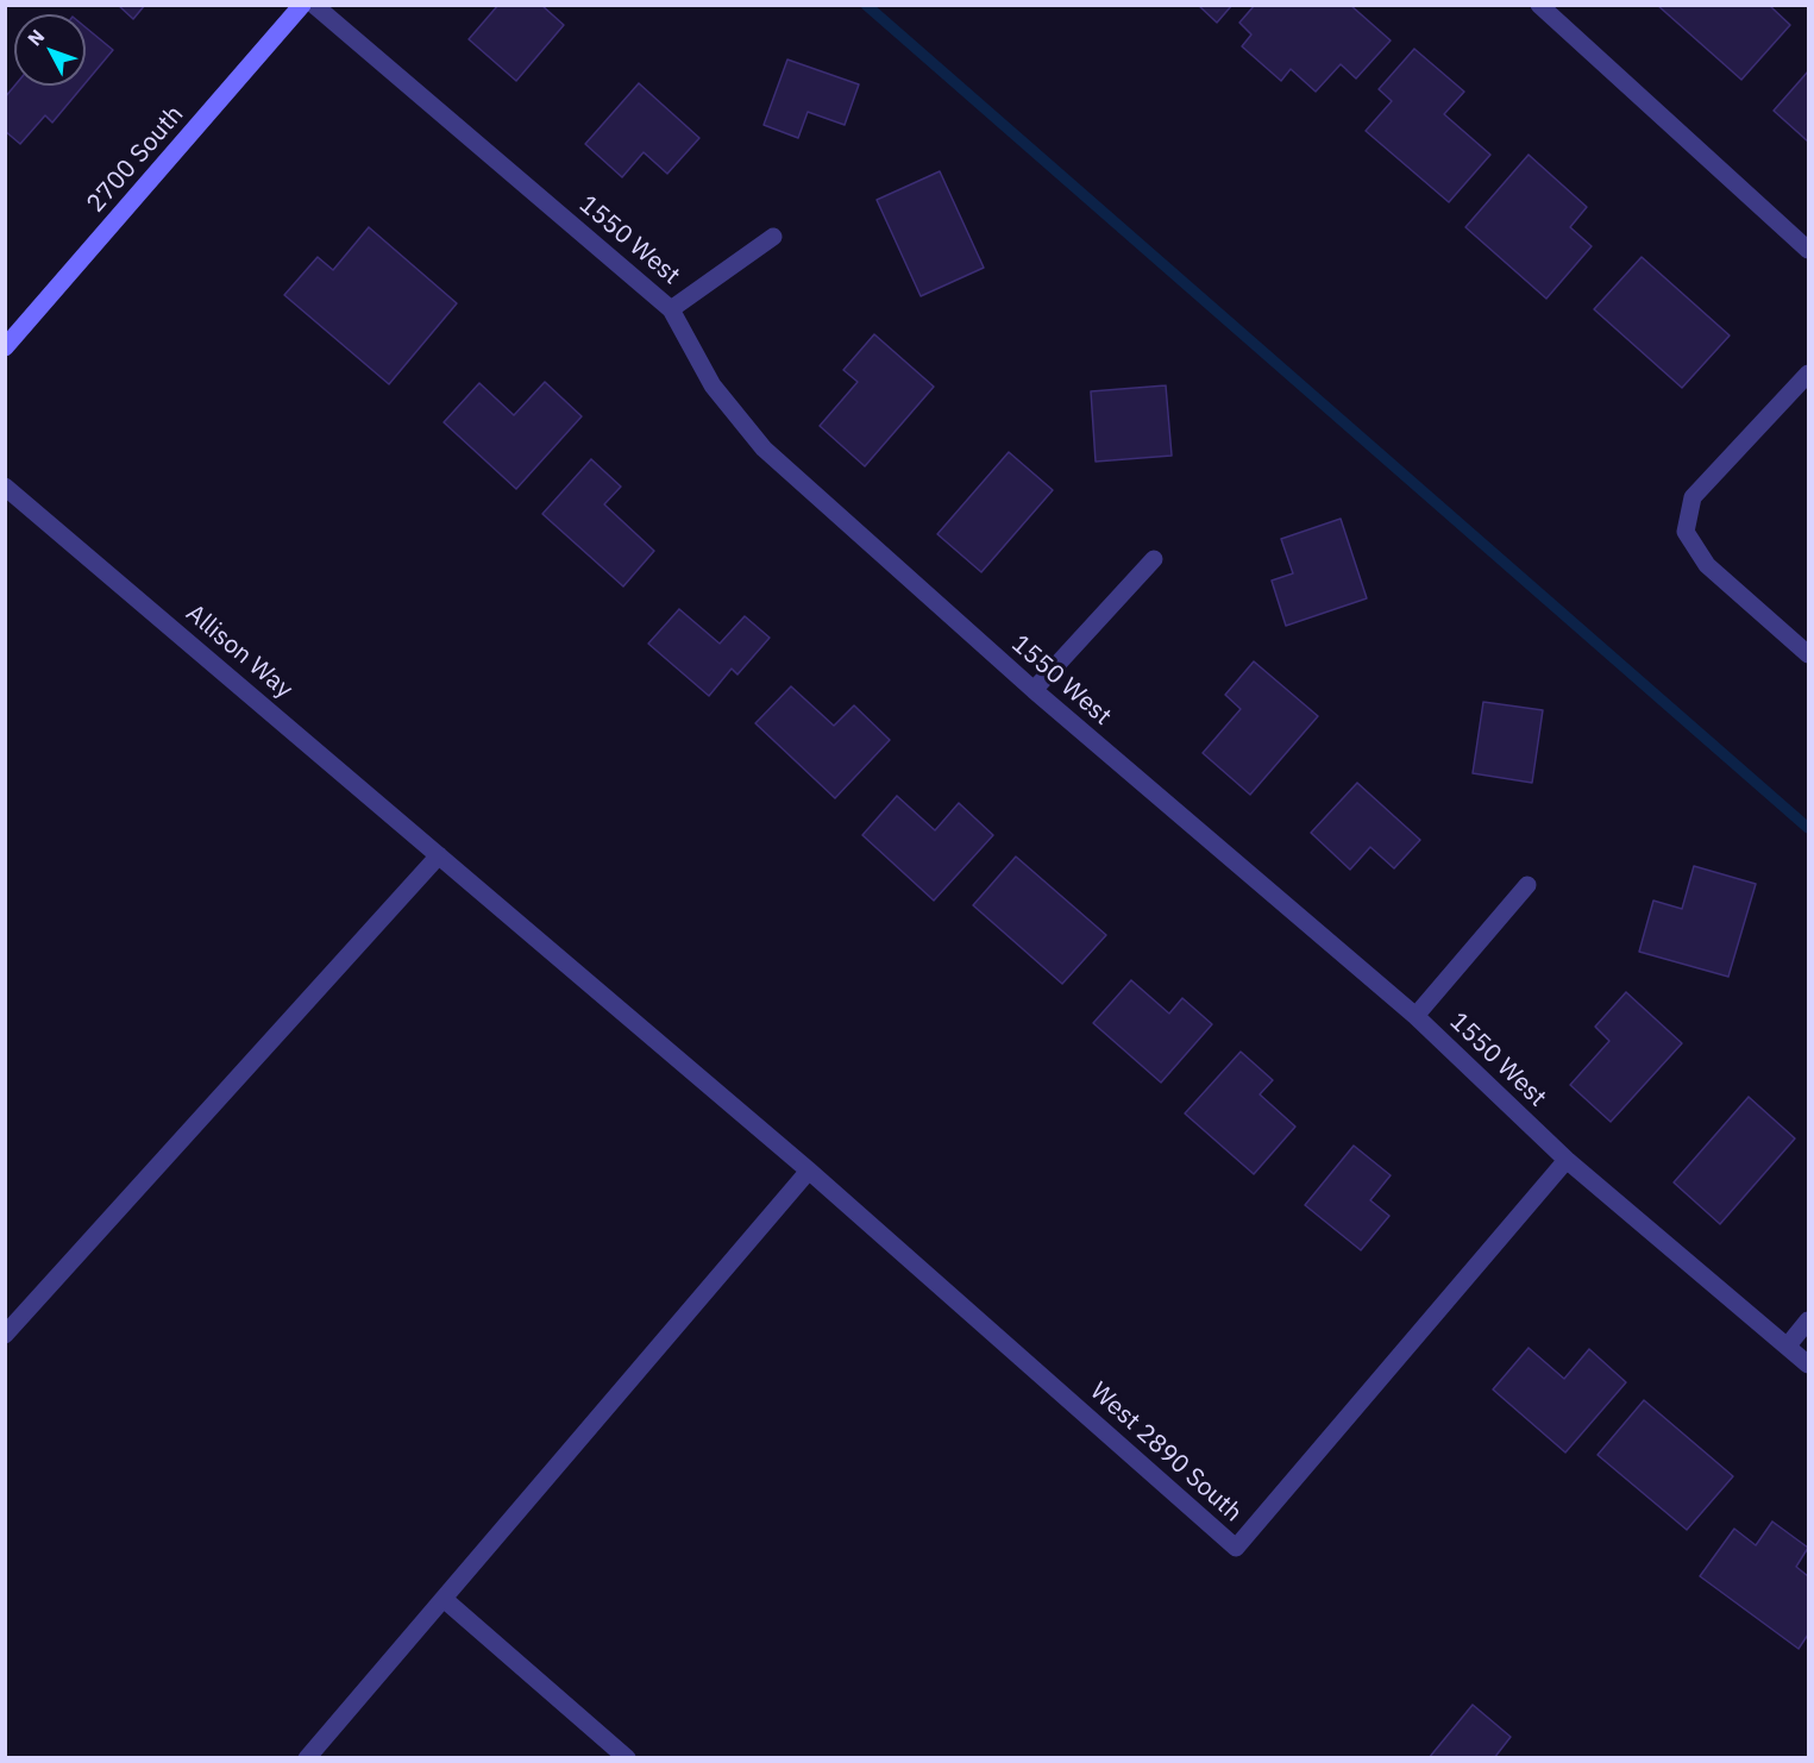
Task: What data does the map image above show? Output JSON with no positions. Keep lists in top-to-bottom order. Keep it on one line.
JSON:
{"streets":{"main road":["2700 South"],"street":["1550 West","Allison Way","West 2890 South"]},"crossings":[["1550 West","West 2890 South"],["Allison Way","West 2890 South"]],"north":"top left"}
